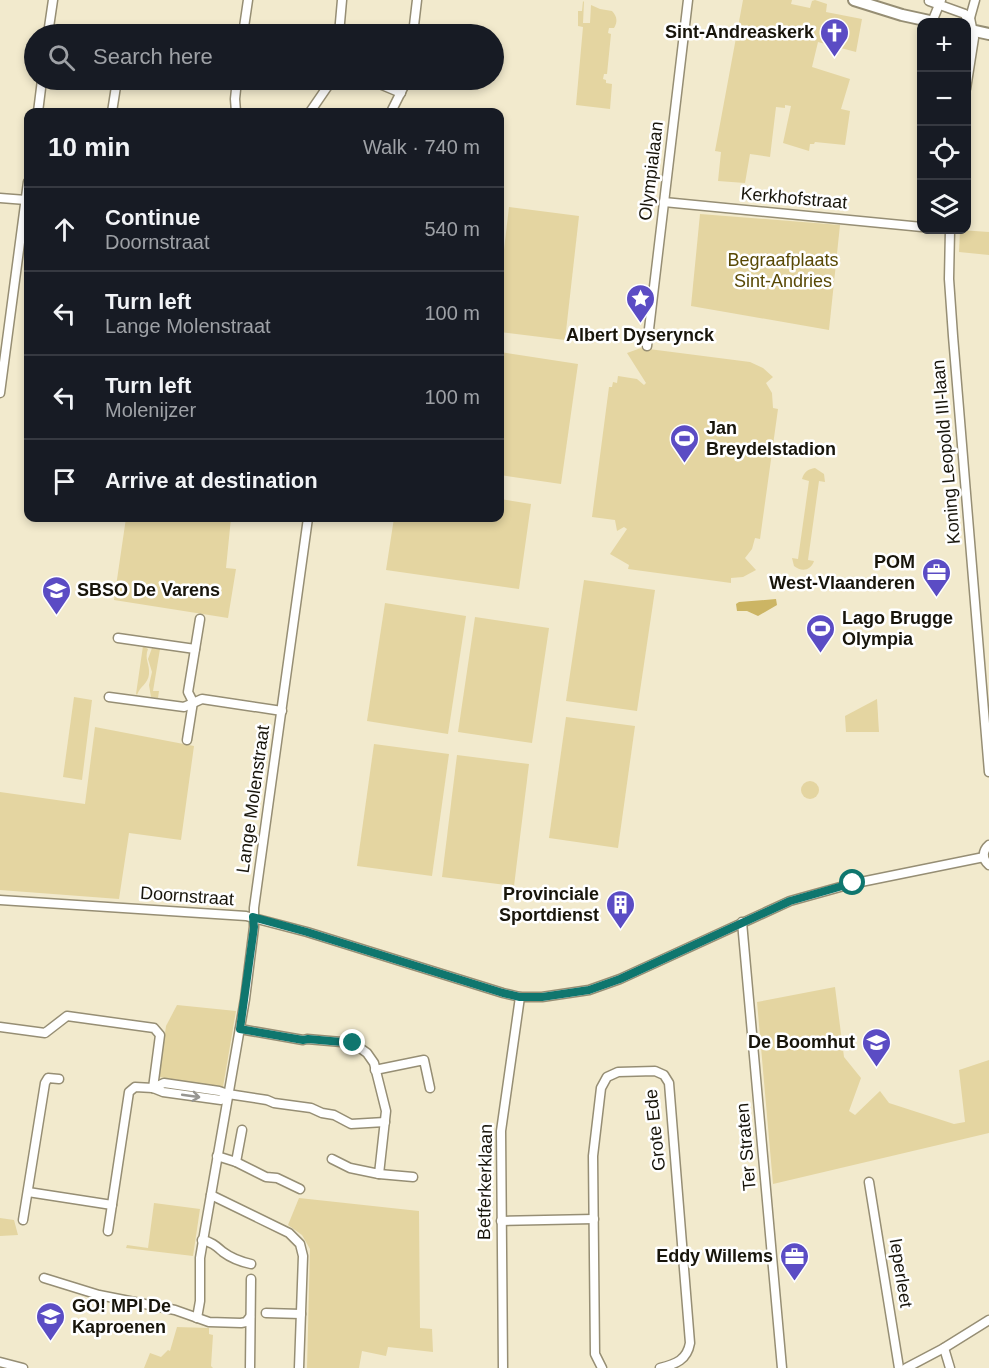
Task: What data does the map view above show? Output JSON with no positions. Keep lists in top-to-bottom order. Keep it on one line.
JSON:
{"streets":{"street":["Olympialaan","Kerkhofstraat","Koning Leopold III-laan","Lange Molenstraat","Doornstraat","Grote Ede","Ter Straten","Betferkerklaan","Ieperleet"]},"crossings":[["Olympialaan","Kerkhofstraat"],["Lange Molenstraat","Doornstraat"],["Doornstraat","Ter Straten"],["Doornstraat","Betferkerklaan"]],"parks":["Begraafplaats Sint-Andries"],"places":{"church":["Sint-Andreaskerk"],"place":["Albert Dyserynck"],"sports":["Jan Breydelstadion","Lago Brugge Olympia"],"office":["POM West-Vlaanderen","Eddy Willems"],"school or university":["SBSO De Varens","De Boomhut","GO! MPI De Kaproenen"],"building":["Provinciale Sportdienst"]},"page":{"map_buttons":["+","−"],"search":"Search here","heading":["10 min","Walk · 740 m"],"list":[["Continue","Doornstraat","540 m"],["Turn left","Lange Molenstraat","100 m"],["Turn left","Molenijzer","100 m"],"Arrive at destination"]}}
